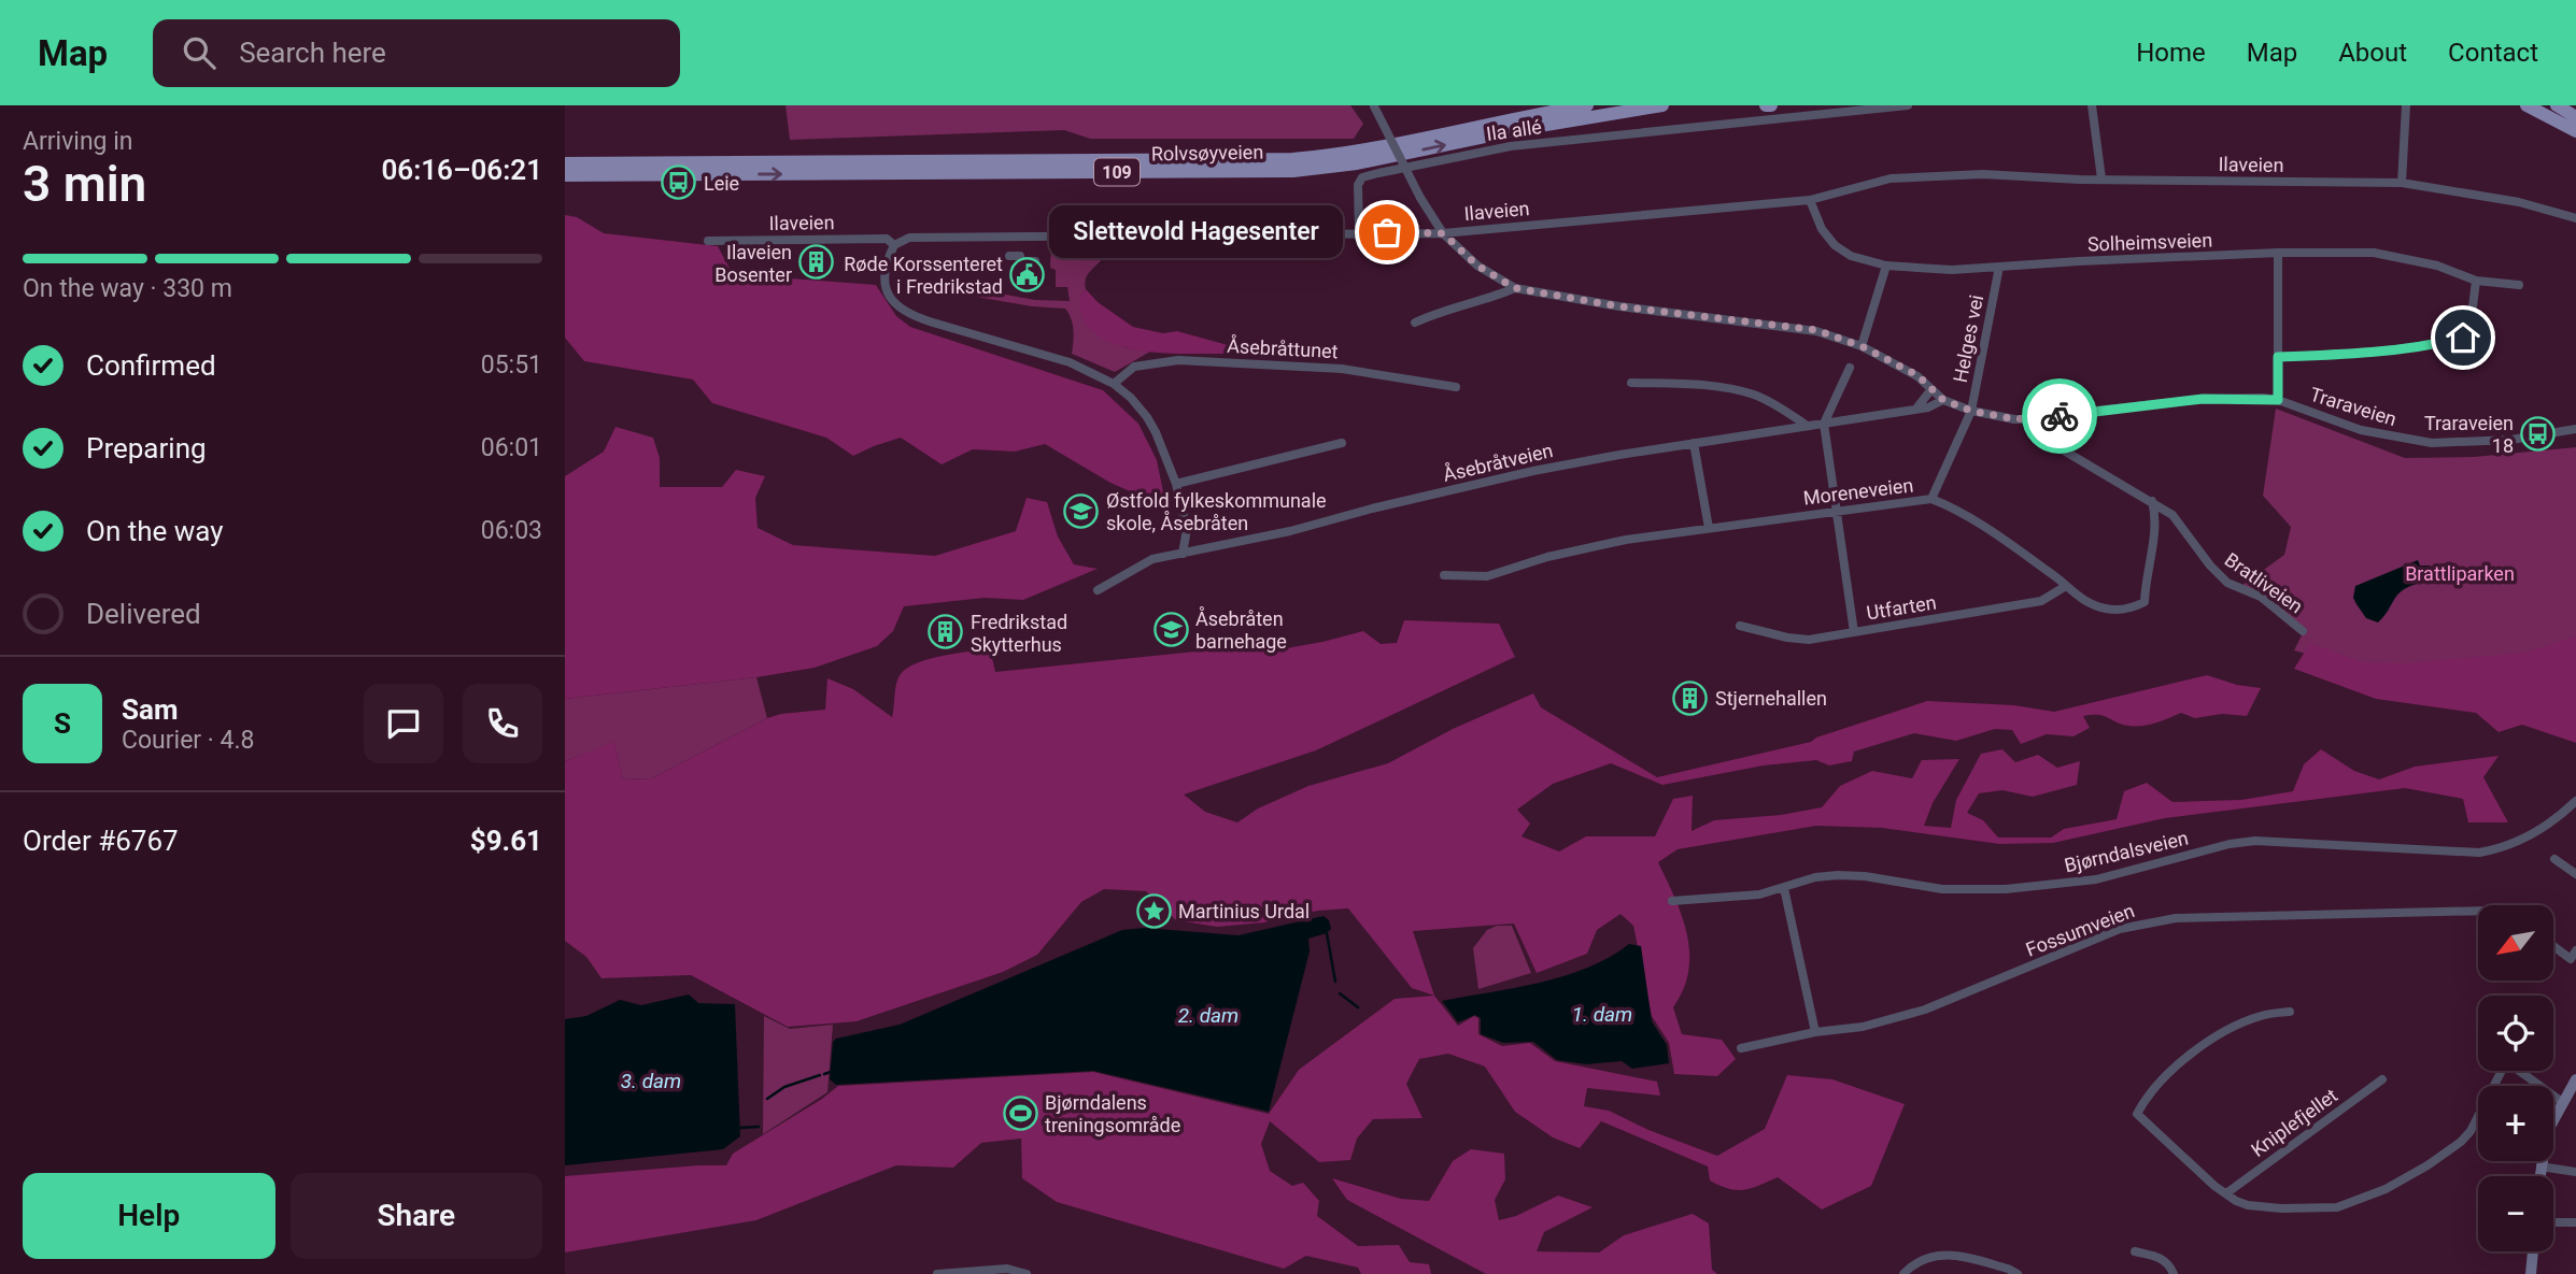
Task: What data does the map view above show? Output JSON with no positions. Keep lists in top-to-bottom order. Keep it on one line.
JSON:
{"streets":{"main road":["Rolvsøyveien","109"],"street":["Ila allé","Ilaveien","Solheimsveien","Helges vei","Åsebråttunet","Traraveien","Åsebråtveien","Moreneveien","Bratliveien","Utfarten","Bjørndalsveien","Fossumveien","Kniplefjellet"]},"crossings":[["Ila allé","Ilaveien"],["Ilaveien","Solheimsveien"],["Ilaveien","Traraveien"],["Solheimsveien","Helges vei"],["Helges vei","Traraveien"],["Helges vei","Moreneveien"],["Traraveien","Åsebråtveien"],["Traraveien","Bratliveien"],["Moreneveien","Bratliveien"],["Moreneveien","Utfarten"]],"water":["1. dam","2. dam","3. dam"],"parks":["Brattliparken"],"places":{"bus stop":["Leie","Traraveien 18"],"other":["Slettevold Hagesenter"],"building":["Ilaveien Bosenter","Fredrikstad Skytterhus","Stjernehallen"],"public building":["Røde Korssenteret i Fredrikstad"],"school or university":["Østfold fylkeskommunale skole, Åsebråten","Åsebråten barnehage"],"place":["Martinius Urdal"],"sports":["Bjørndalens treningsområde"]},"north":"bottom left","page":{"header":"Map","search":"Search here","nav":["Home","Map","About","Contact"],"heading":["3 min","Arriving in","06:16–06:21"],"panel":["Sam","Courier · 4.8","Order #6767","$9.61"],"bubble":"Slettevold Hagesenter","bar":"On the way · 330 m","list":[["Confirmed","05:51"],["Preparing","06:01"],["On the way","06:03"],"Delivered"],"round":"S","map_buttons":["+","−"],"buttons":["Help","Share"]}}
